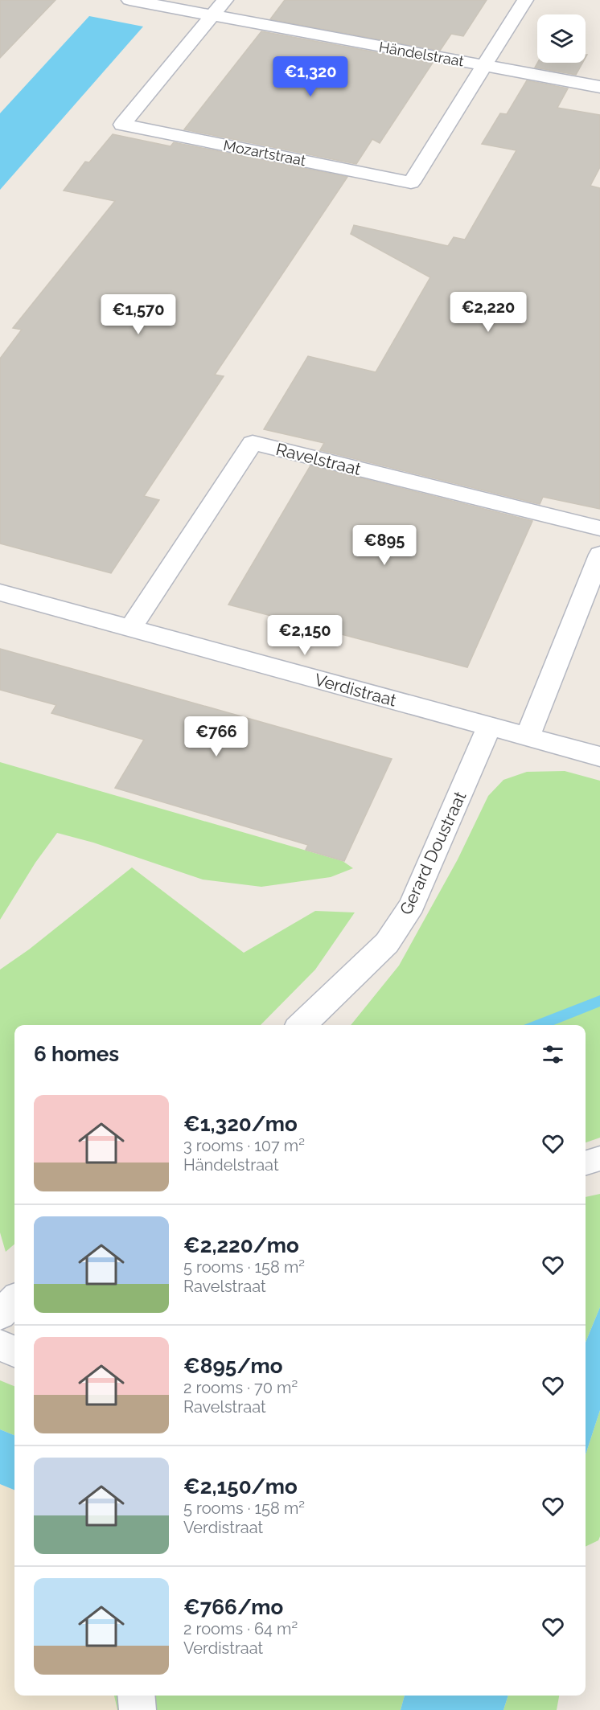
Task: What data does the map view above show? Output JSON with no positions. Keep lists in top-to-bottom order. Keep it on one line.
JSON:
{"streets":{"street":["Händelstraat","Mozartstraat","Ravelstraat","Verdistraat","Gerard Doustraat"]},"crossings":[["Händelstraat","Mozartstraat"],["Ravelstraat","Verdistraat"],["Verdistraat","Gerard Doustraat"]],"page":{"price":["€1,320","€2,220","€1,570","€895","€2,150","€766"],"heading":"6 homes","list":[{"name":"€1,320/mo","note":"3 rooms · 107 m² · Händelstraat"},{"name":"€2,220/mo","note":"5 rooms · 158 m² · Ravelstraat"},{"name":"€895/mo","note":"2 rooms · 70 m² · Ravelstraat"},{"name":"€2,150/mo","note":"5 rooms · 158 m² · Verdistraat"},{"name":"€766/mo","note":"2 rooms · 64 m² · Verdistraat"}]}}
